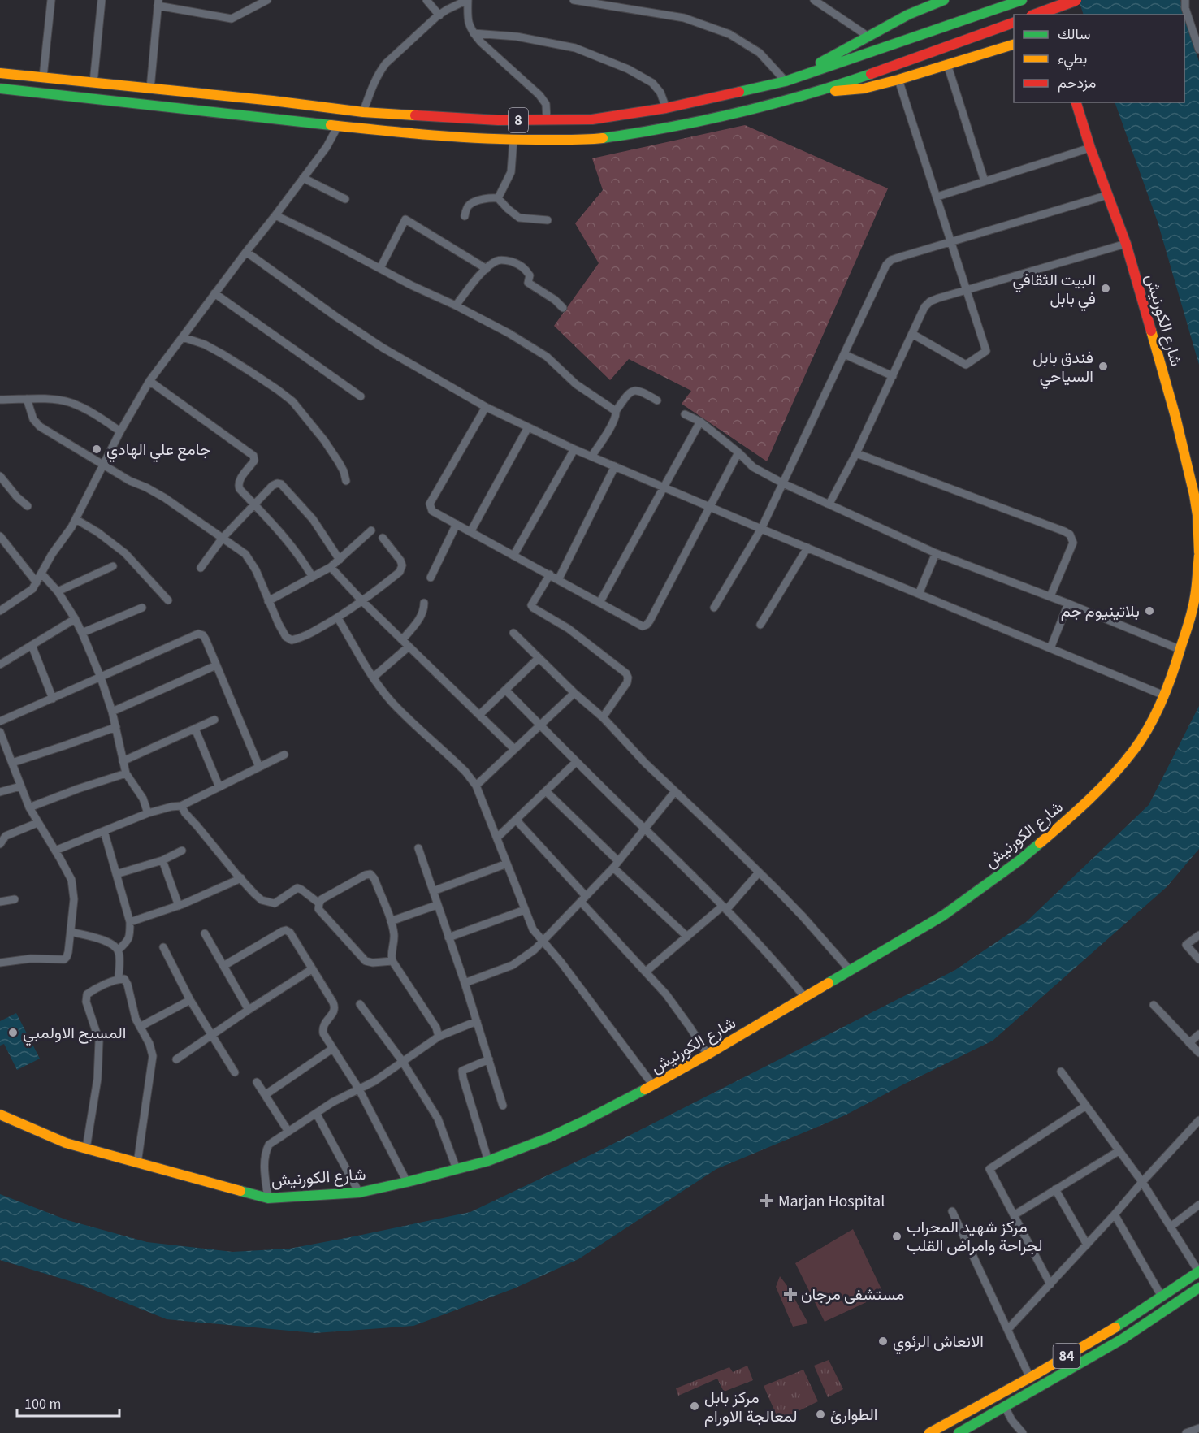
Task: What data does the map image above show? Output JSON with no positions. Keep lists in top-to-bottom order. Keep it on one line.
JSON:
{"streets":{"main road":["8","شارع الكورنيش","84"]},"places":{"other":["البيت الثقافي في بابل","فندق بابل السياحي","جامع علي الهادي","بلاتينيوم جم","المسبح الاولمبي","مركز شهيد المحراب لجراحة وامراض القلب","الانعاش الرئوي","مركز بابل لمعالجة الاورام","الطوارئ"],"health":["Marjan Hospital","مستشفى مرجان"]},"legend":["سالك","بطيء","مزدحم"],"scale_bar":"100 m"}
